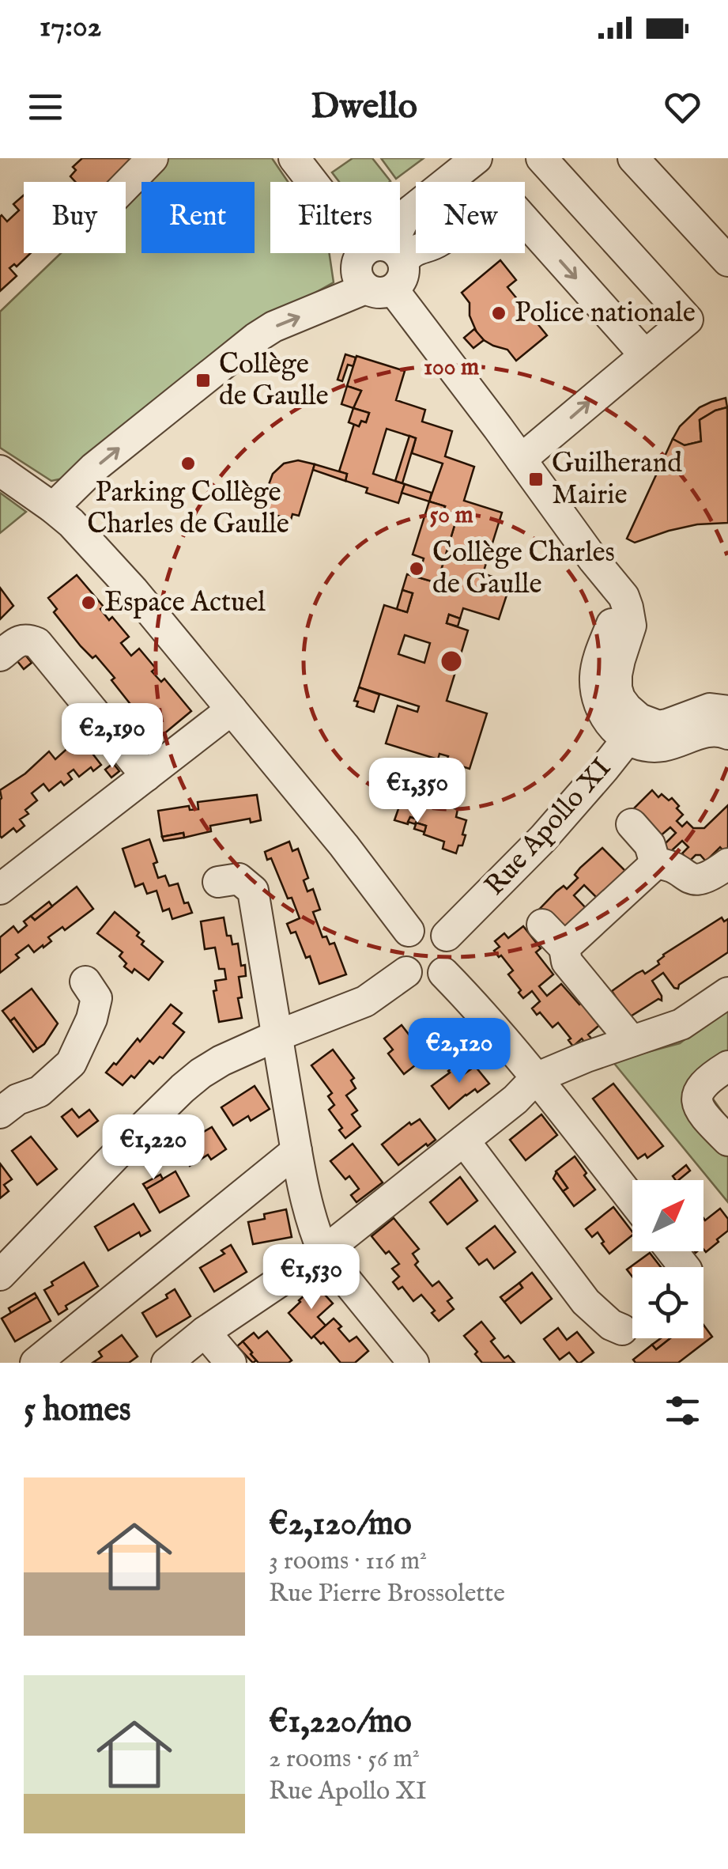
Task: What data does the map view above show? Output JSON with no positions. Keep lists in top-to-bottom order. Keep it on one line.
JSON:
{"streets":{"street":["Rue Apollo XI"]},"places":{"other":["Police nationale","Parking Collège Charles de Gaulle","Collège Charles de Gaulle","Espace Actuel"],"transit":["Collège de Gaulle","Guilherand Mairie"]},"north":"top right","page":{"status":"17:02","header":"Dwello","chip":["Buy","Rent","Filters","New"],"price":["€2,190","€1,350","€2,120","€1,220","€1,530"],"heading":"5 homes","list":[{"name":"€2,120/mo","note":"3 rooms · 116 m² · Rue Pierre Brossolette"},{"name":"€1,220/mo","note":"2 rooms · 56 m² · Rue Apollo XI"}]},"rings":["100 m","50 m"]}
